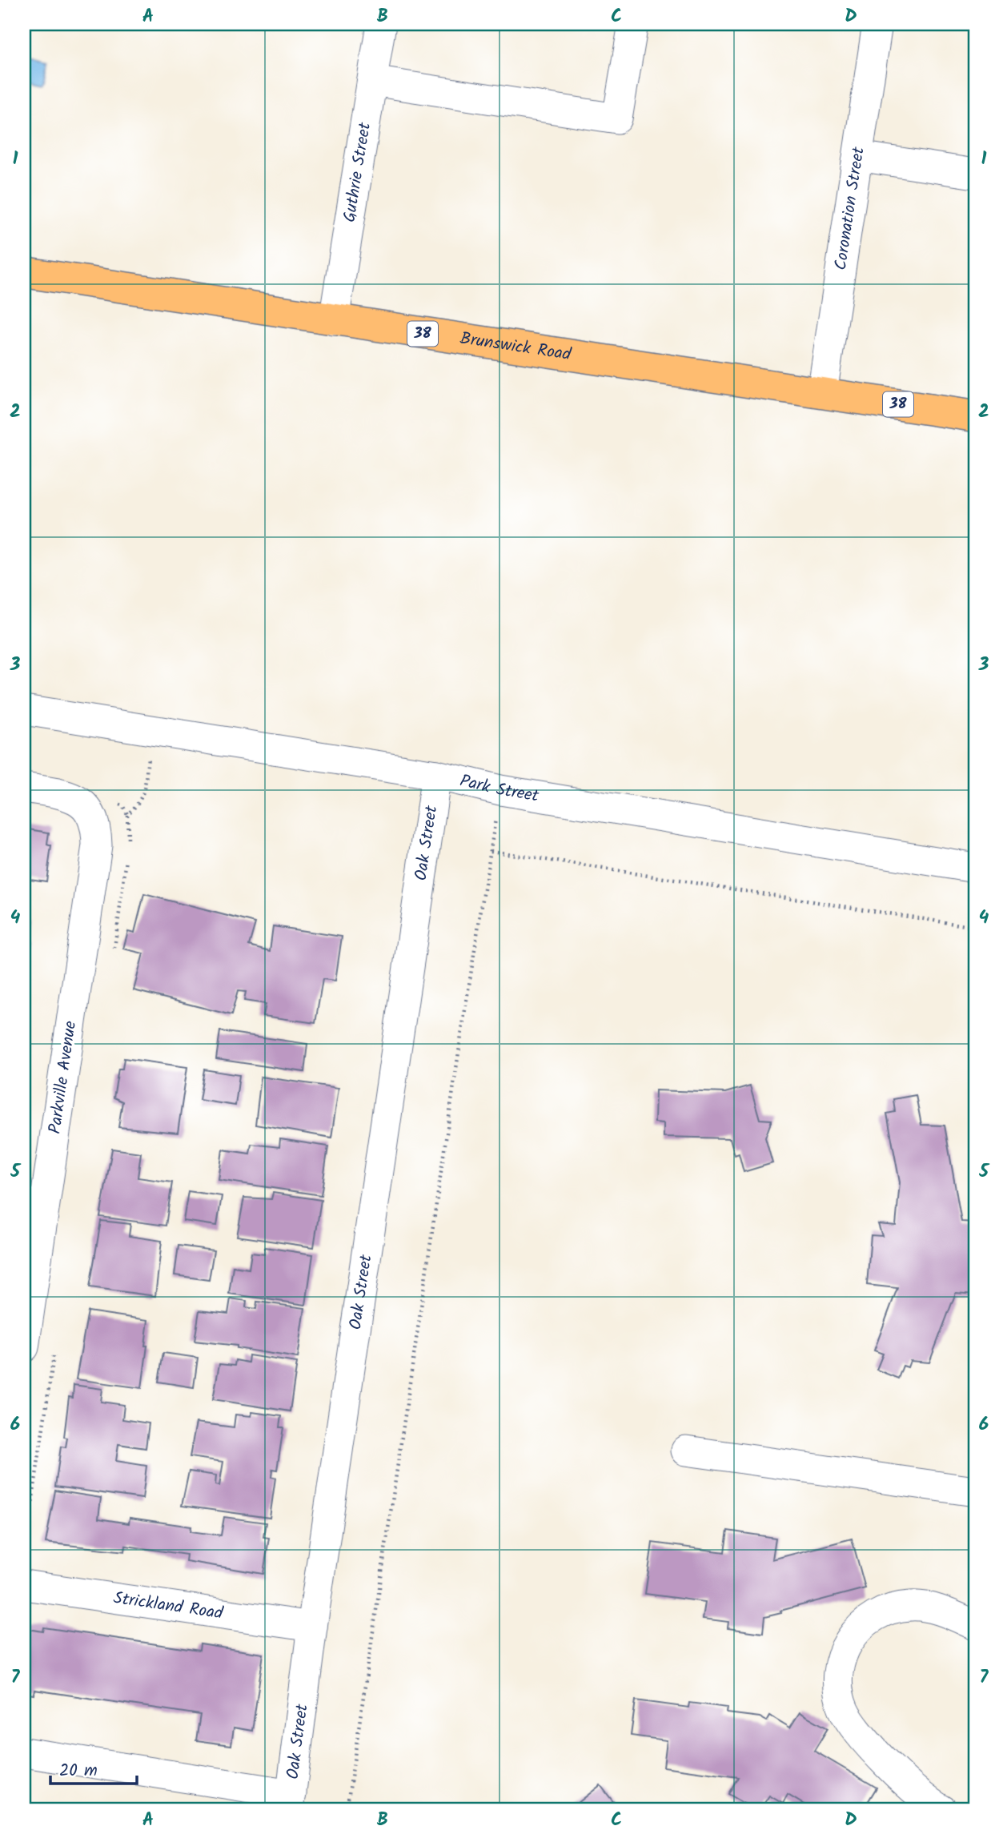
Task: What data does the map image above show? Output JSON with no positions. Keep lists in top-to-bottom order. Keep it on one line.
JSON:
{"streets":{"main road":["38","Brunswick Road"],"street":["Guthrie Street","Coronation Street","Park Street","Oak Street","Parkville Avenue","Strickland Road"]},"crossings":[["Guthrie Street","Brunswick Road"],["Coronation Street","Brunswick Road"],["Park Street","Oak Street"],["Oak Street","Strickland Road"]],"scale_bar":"20 m","grid":{"columns":["A","B","C","D"],"rows":["1","2","3","4","5","6","7"]}}
